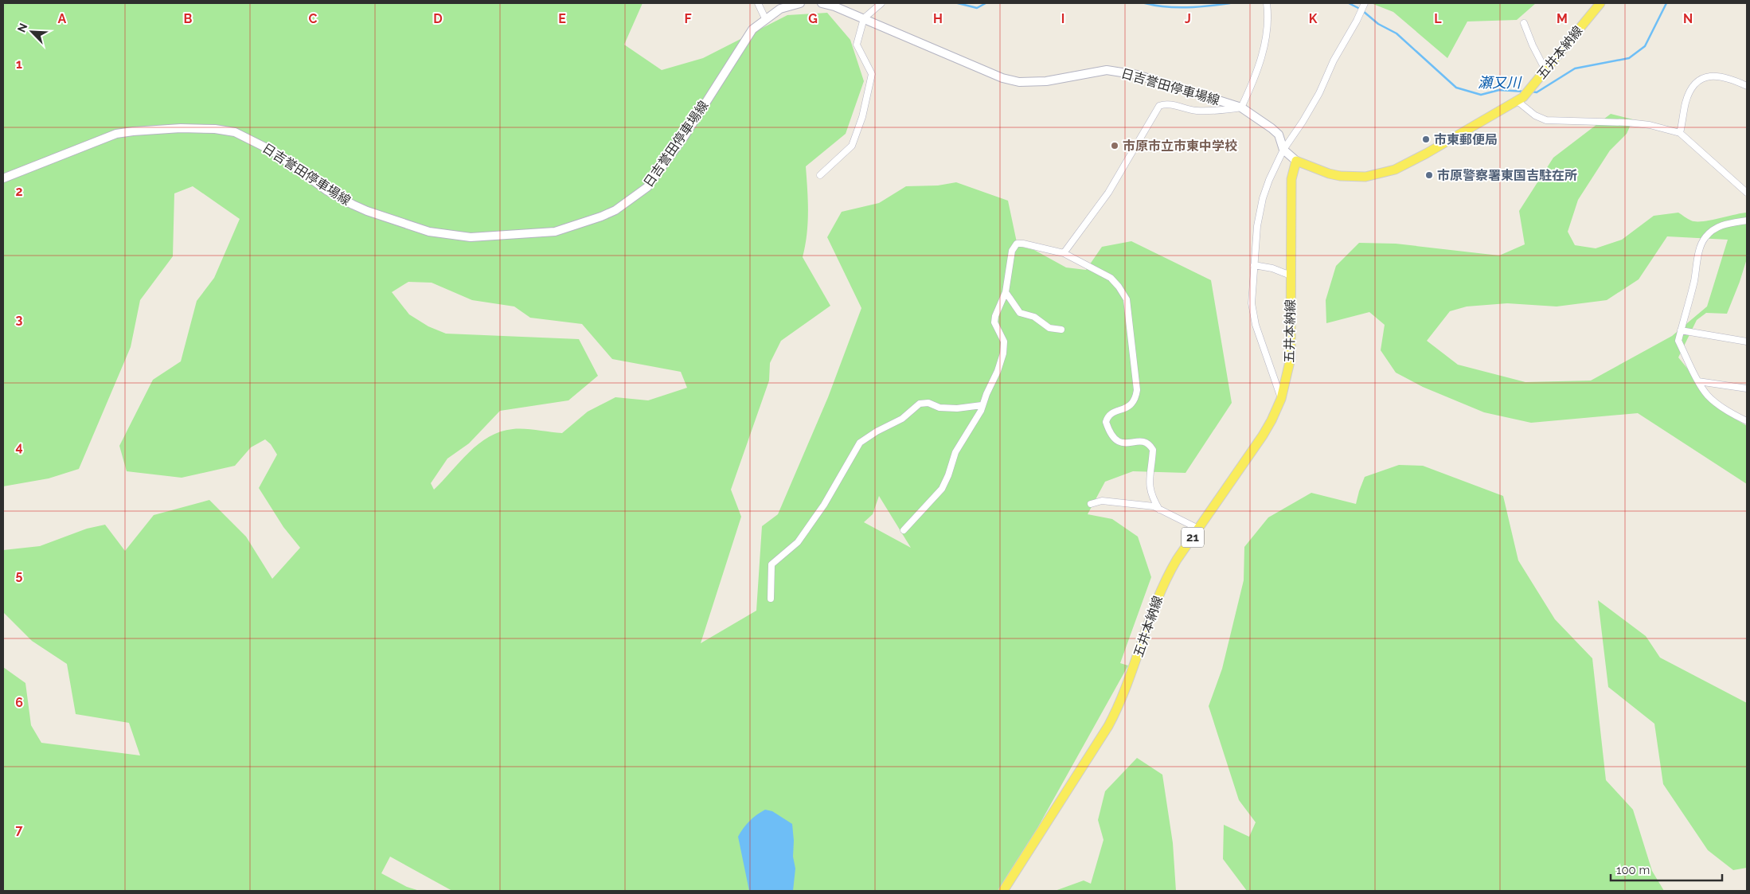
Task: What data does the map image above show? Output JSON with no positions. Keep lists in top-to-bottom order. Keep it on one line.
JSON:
{"streets":{"main road":["五井本納線","日吉誉田停車場線","21"]},"crossings":[["五井本納線","日吉誉田停車場線"]],"water":["瀬又川"],"places":["市東郵便局","市原市立市東中学校","市原警察署東国吉駐在所"],"scale_bar":"100 m","north":"top left","grid":{"columns":["A","B","C","D","E","F","G","H","I","J","K","L","M","N"],"rows":["1","2","3","4","5","6","7"]}}
